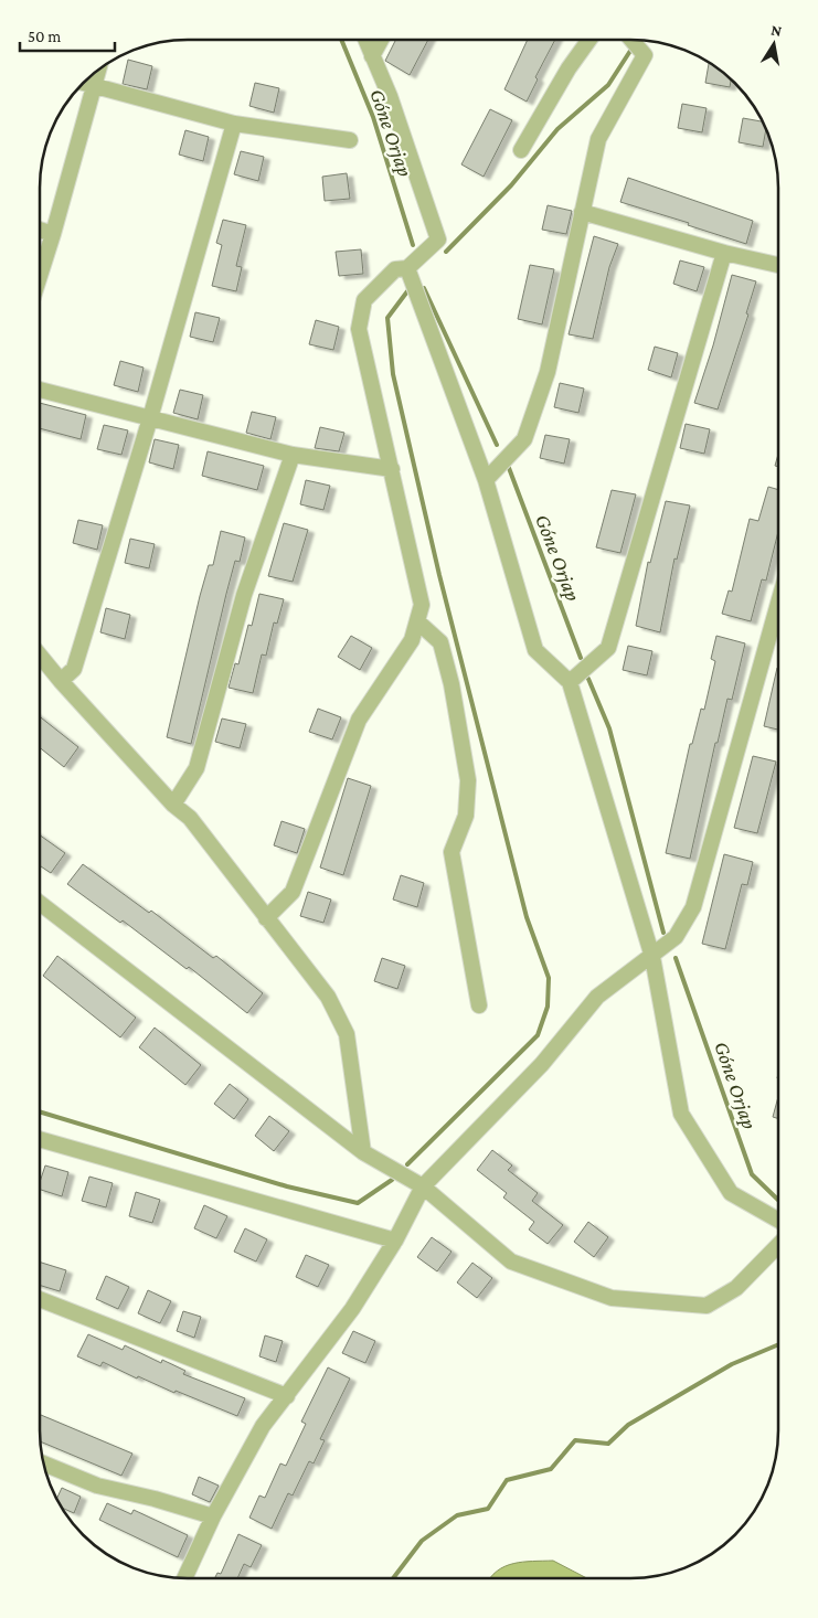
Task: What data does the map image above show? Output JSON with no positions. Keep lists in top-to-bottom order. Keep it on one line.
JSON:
{"water":["Góne Orjap"],"scale_bar":"50 m","north":"top"}
